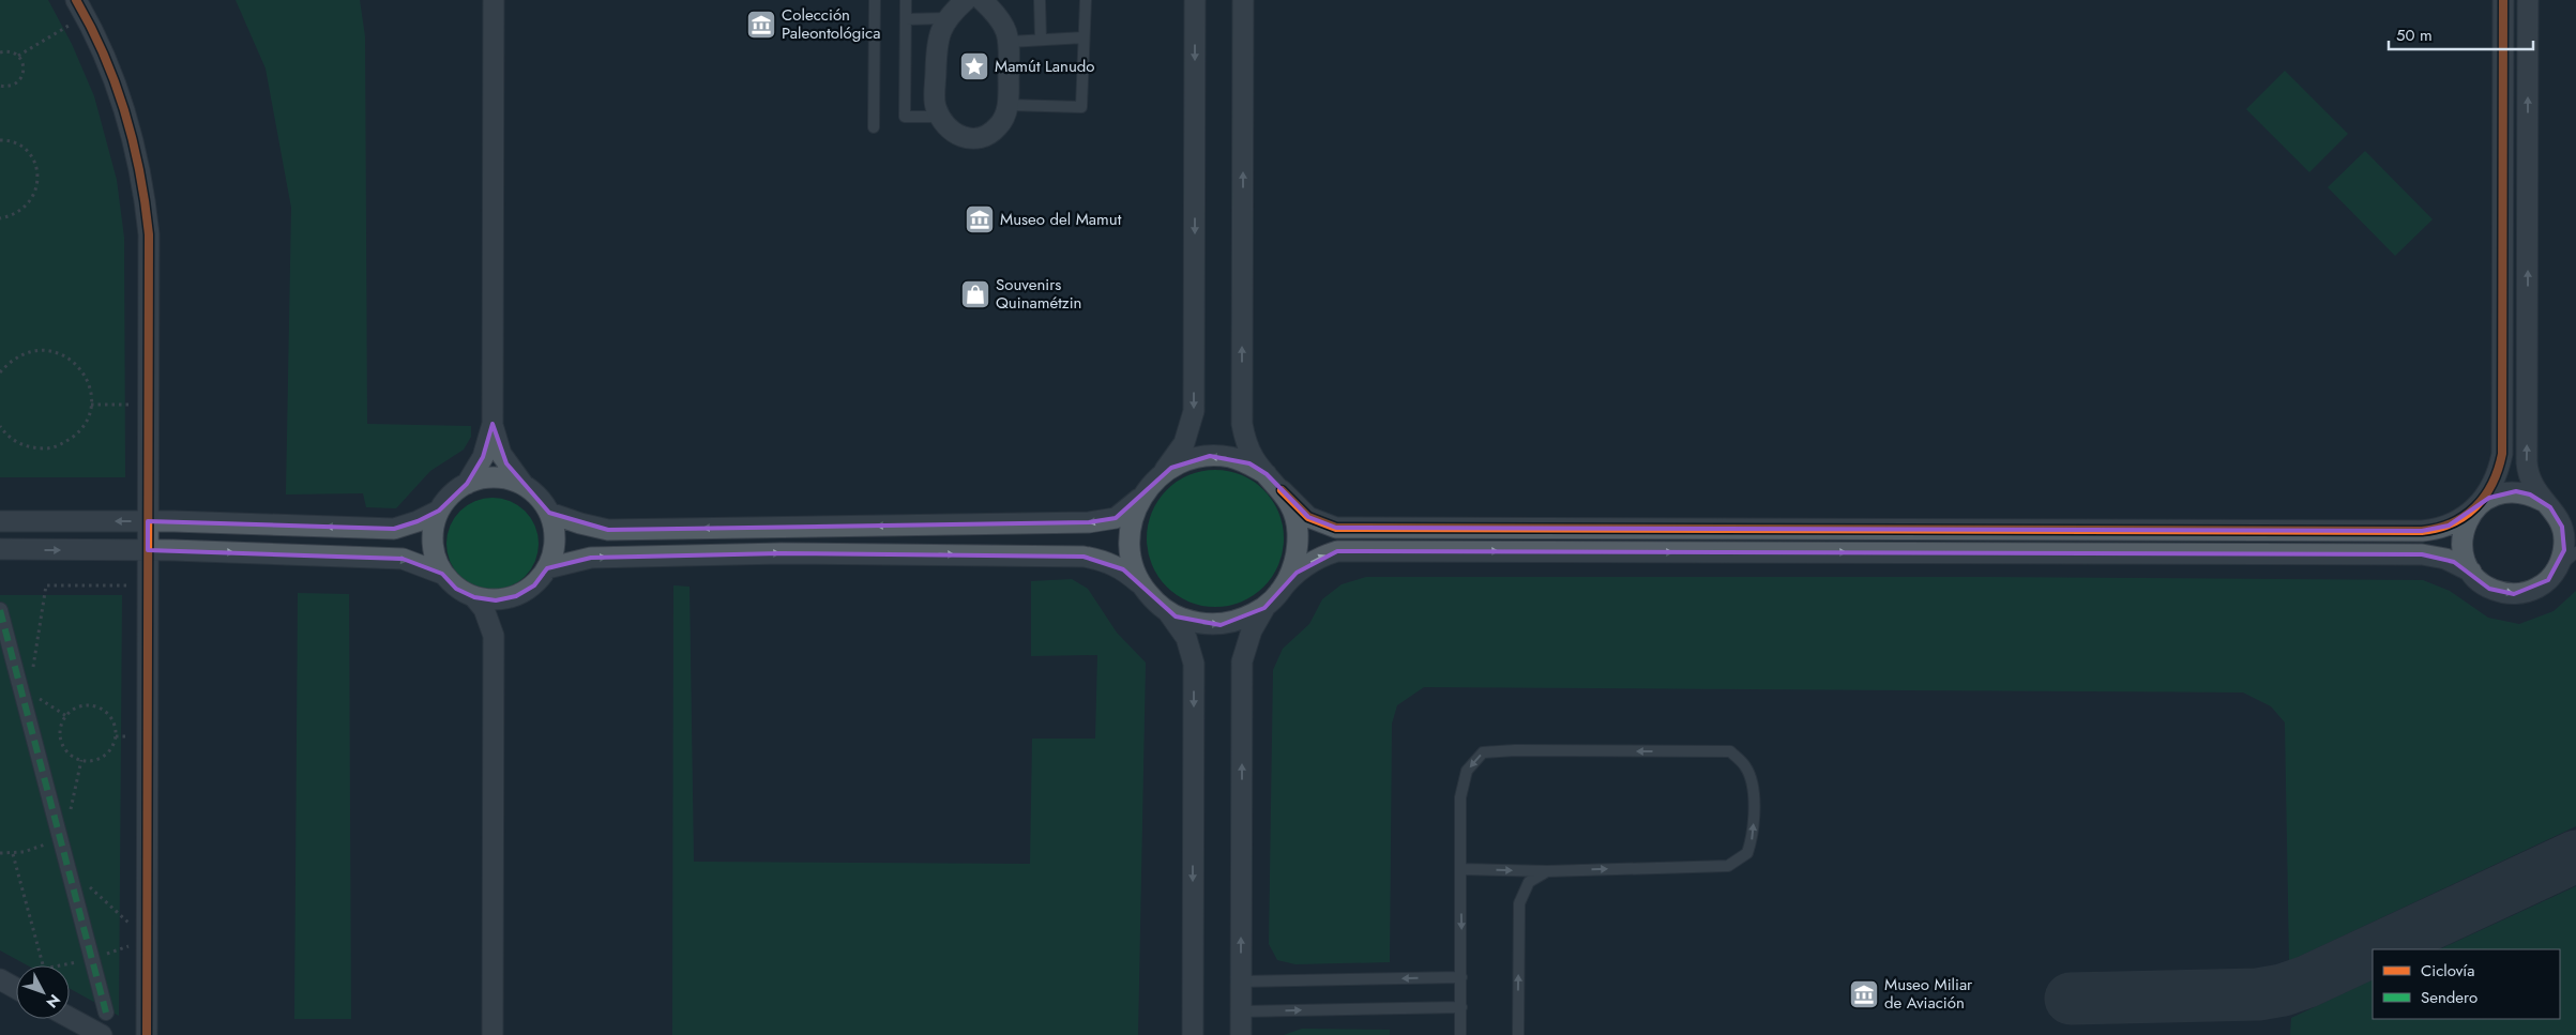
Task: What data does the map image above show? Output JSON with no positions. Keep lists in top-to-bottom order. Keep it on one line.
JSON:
{"places":{"museum":["Colección Paleontológica","Museo del Mamut","Museo Miliar de Aviación"],"place":["Mamút Lanudo"],"shop":["Souvenirs Quinamétzin"]},"legend":["Ciclovía","Sendero"],"scale_bar":"50 m","north":"bottom right"}
